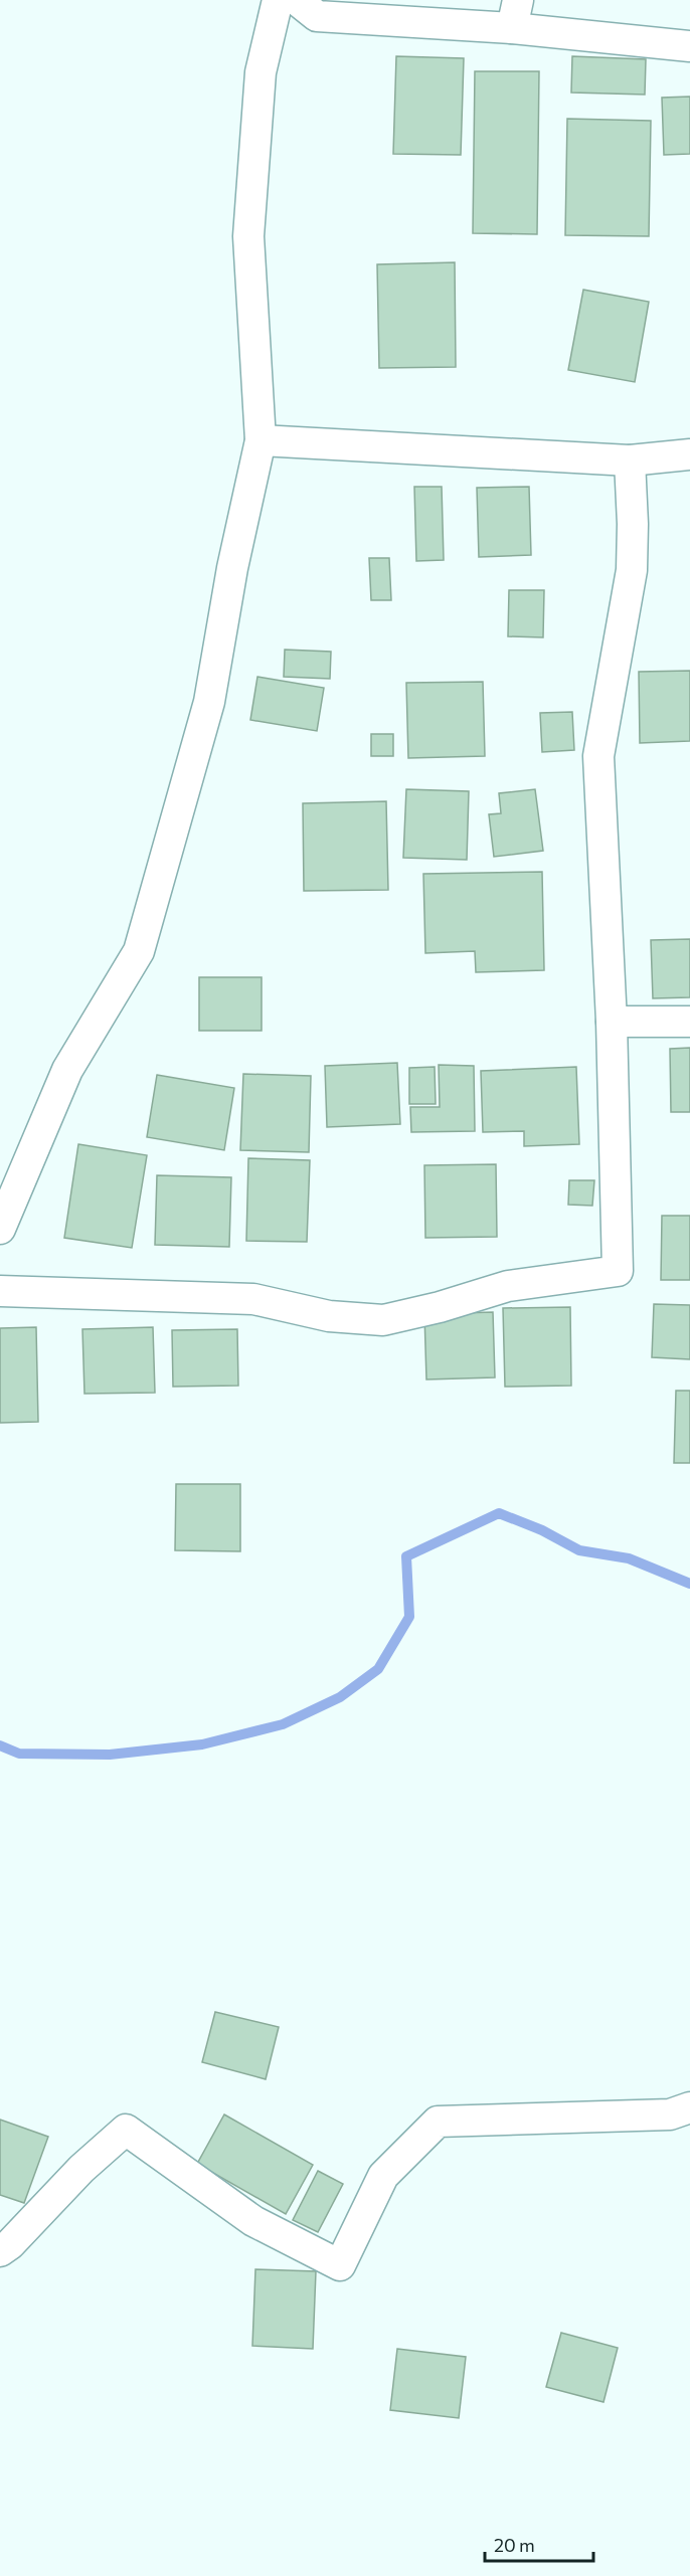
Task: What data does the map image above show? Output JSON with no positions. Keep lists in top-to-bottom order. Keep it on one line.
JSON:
{"scale_bar":"20 m"}
